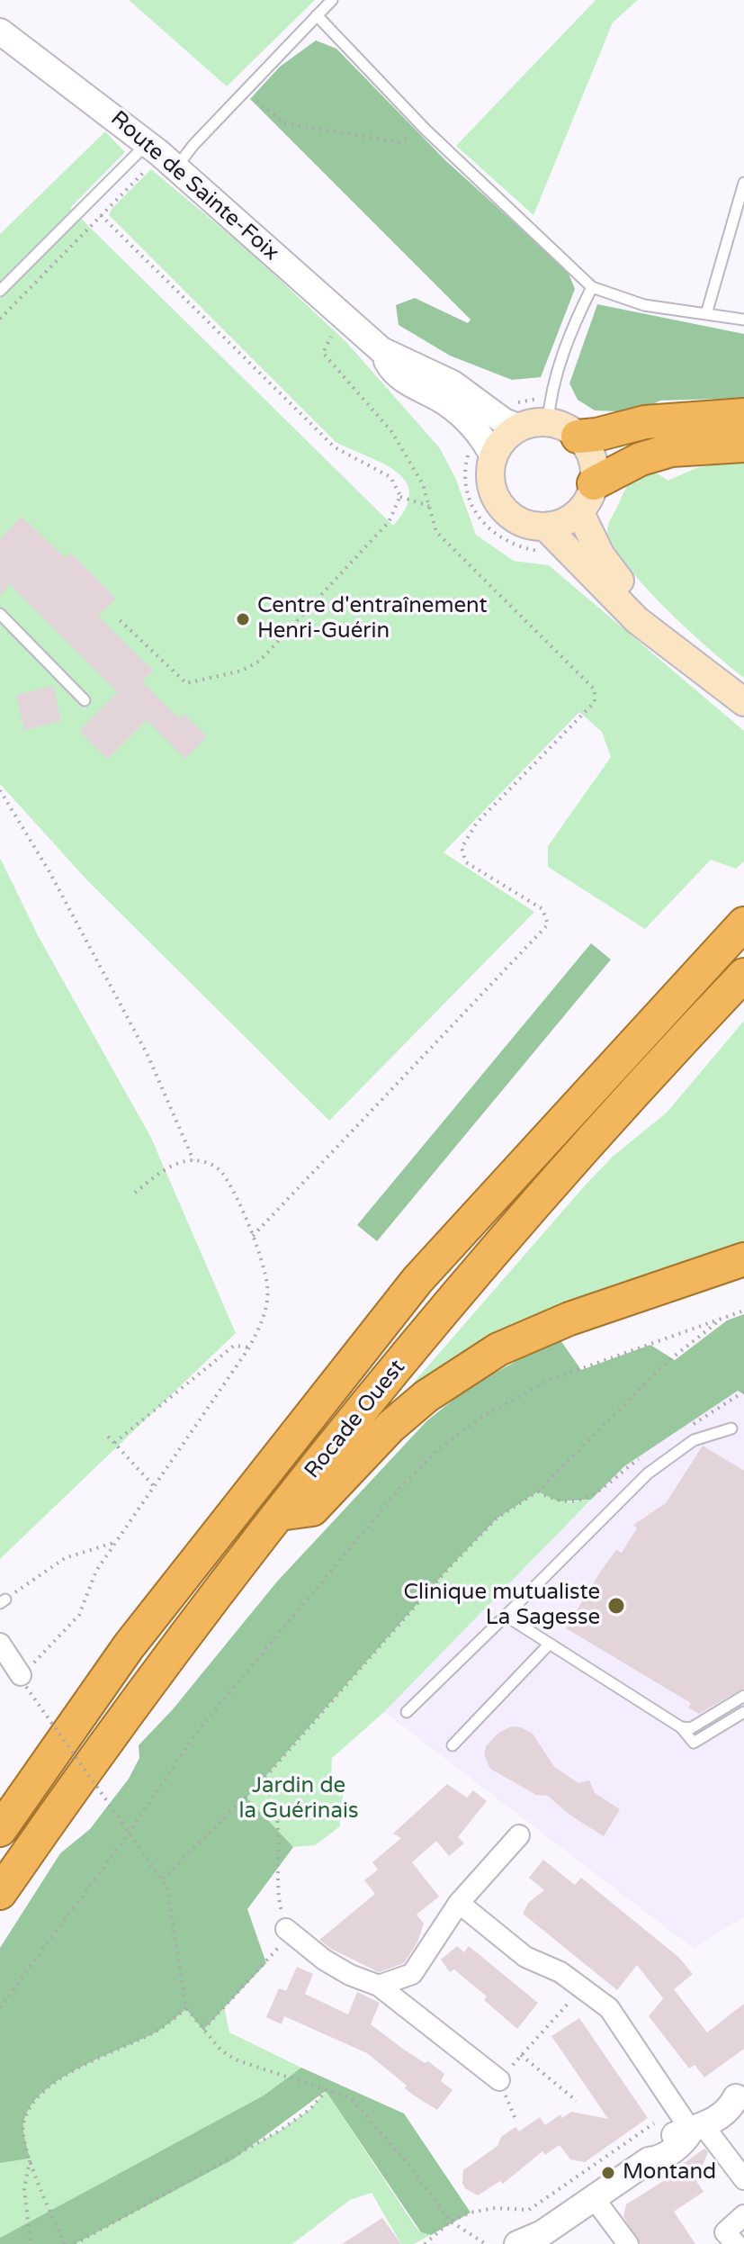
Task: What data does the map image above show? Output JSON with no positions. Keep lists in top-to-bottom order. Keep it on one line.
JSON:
{"streets":{"highway":["Rocade Ouest"],"street":["Route de Sainte-Foix"]},"parks":["Jardin de la Guérinais"],"places":["Centre d'entraînement Henri-Guérin","Clinique mutualiste La Sagesse","Montand"]}
